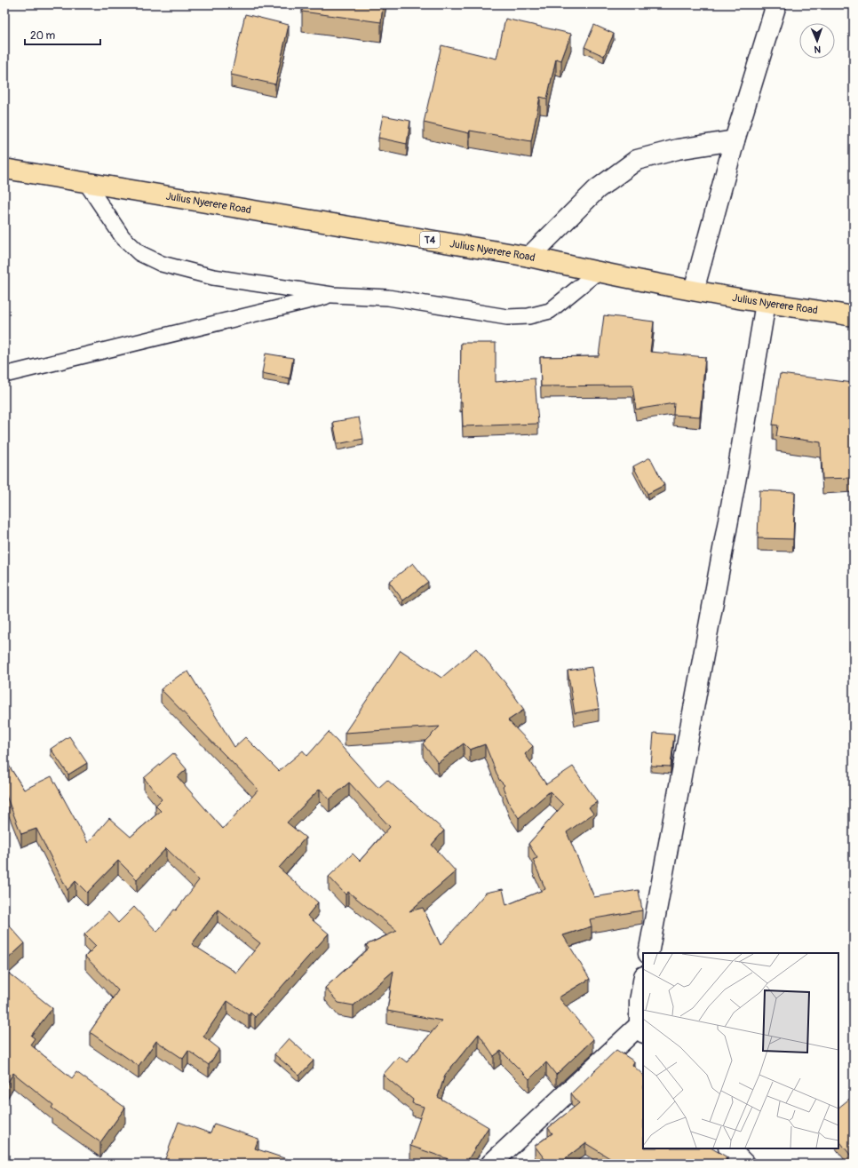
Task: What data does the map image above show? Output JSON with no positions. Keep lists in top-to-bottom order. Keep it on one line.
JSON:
{"streets":{"highway":["Julius Nyerere Road","T4"]},"scale_bar":"20 m","north":"bottom"}
